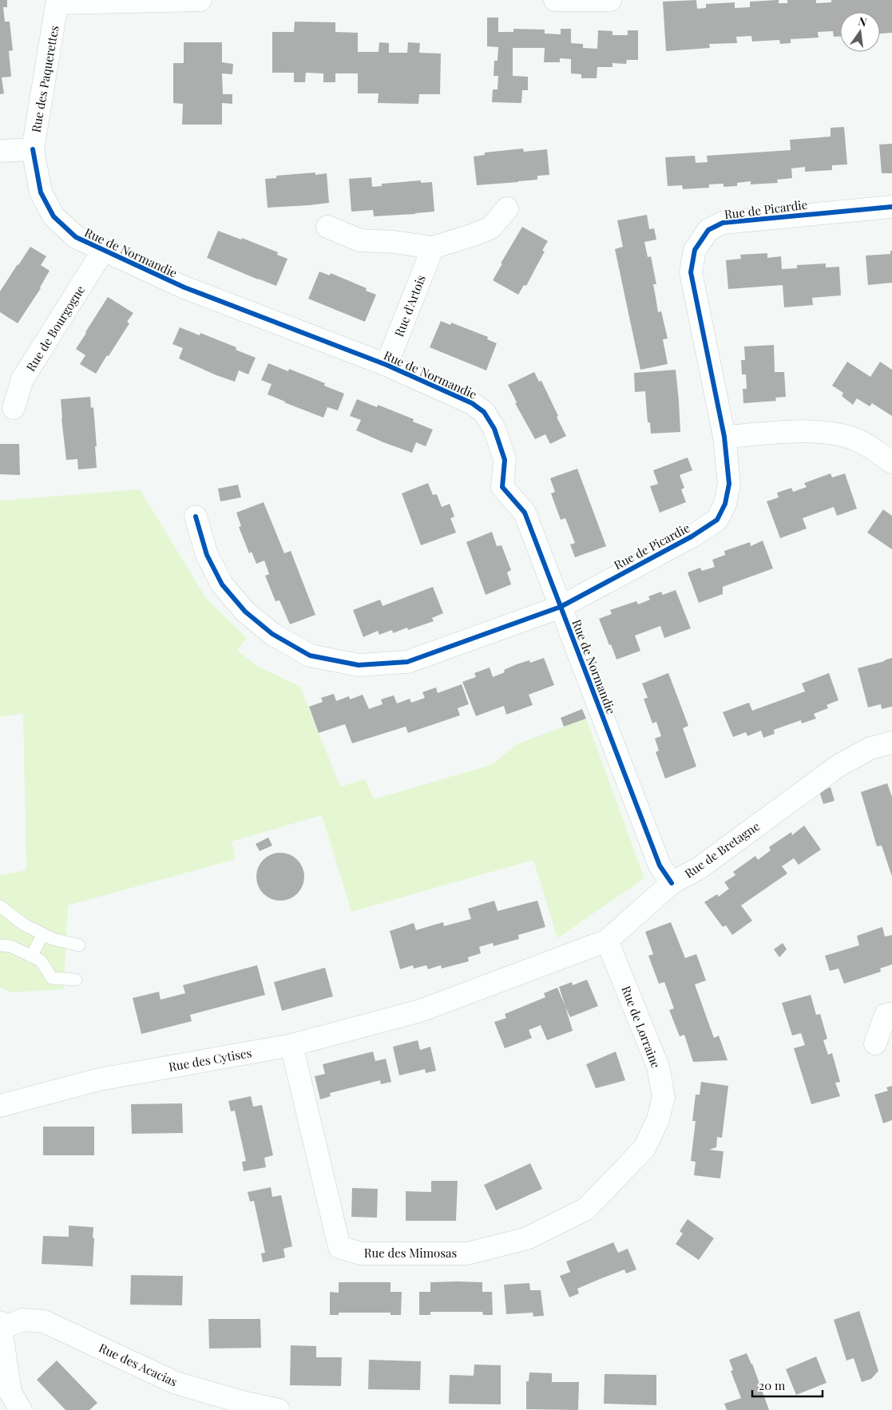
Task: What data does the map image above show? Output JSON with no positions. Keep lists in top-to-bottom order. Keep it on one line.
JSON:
{"streets":{"street":["Rue des Paquerettes","Rue de Picardie","Rue de Normandie","Rue d'Artois","Rue de Bourgogne","Rue de Bretagne","Rue de Lorraine","Rue des Cytises","Rue des Mimosas","Rue des Acacias"]},"crossings":[["Rue des Paquerettes","Rue de Normandie"],["Rue de Picardie","Rue de Normandie"],["Rue de Normandie","Rue d'Artois"],["Rue de Normandie","Rue de Bourgogne"],["Rue de Normandie","Rue de Bretagne"],["Rue de Bretagne","Rue de Lorraine"],["Rue de Bretagne","Rue des Cytises"],["Rue de Lorraine","Rue des Mimosas"],["Rue des Cytises","Rue des Mimosas"]],"scale_bar":"20 m","north":"top"}
